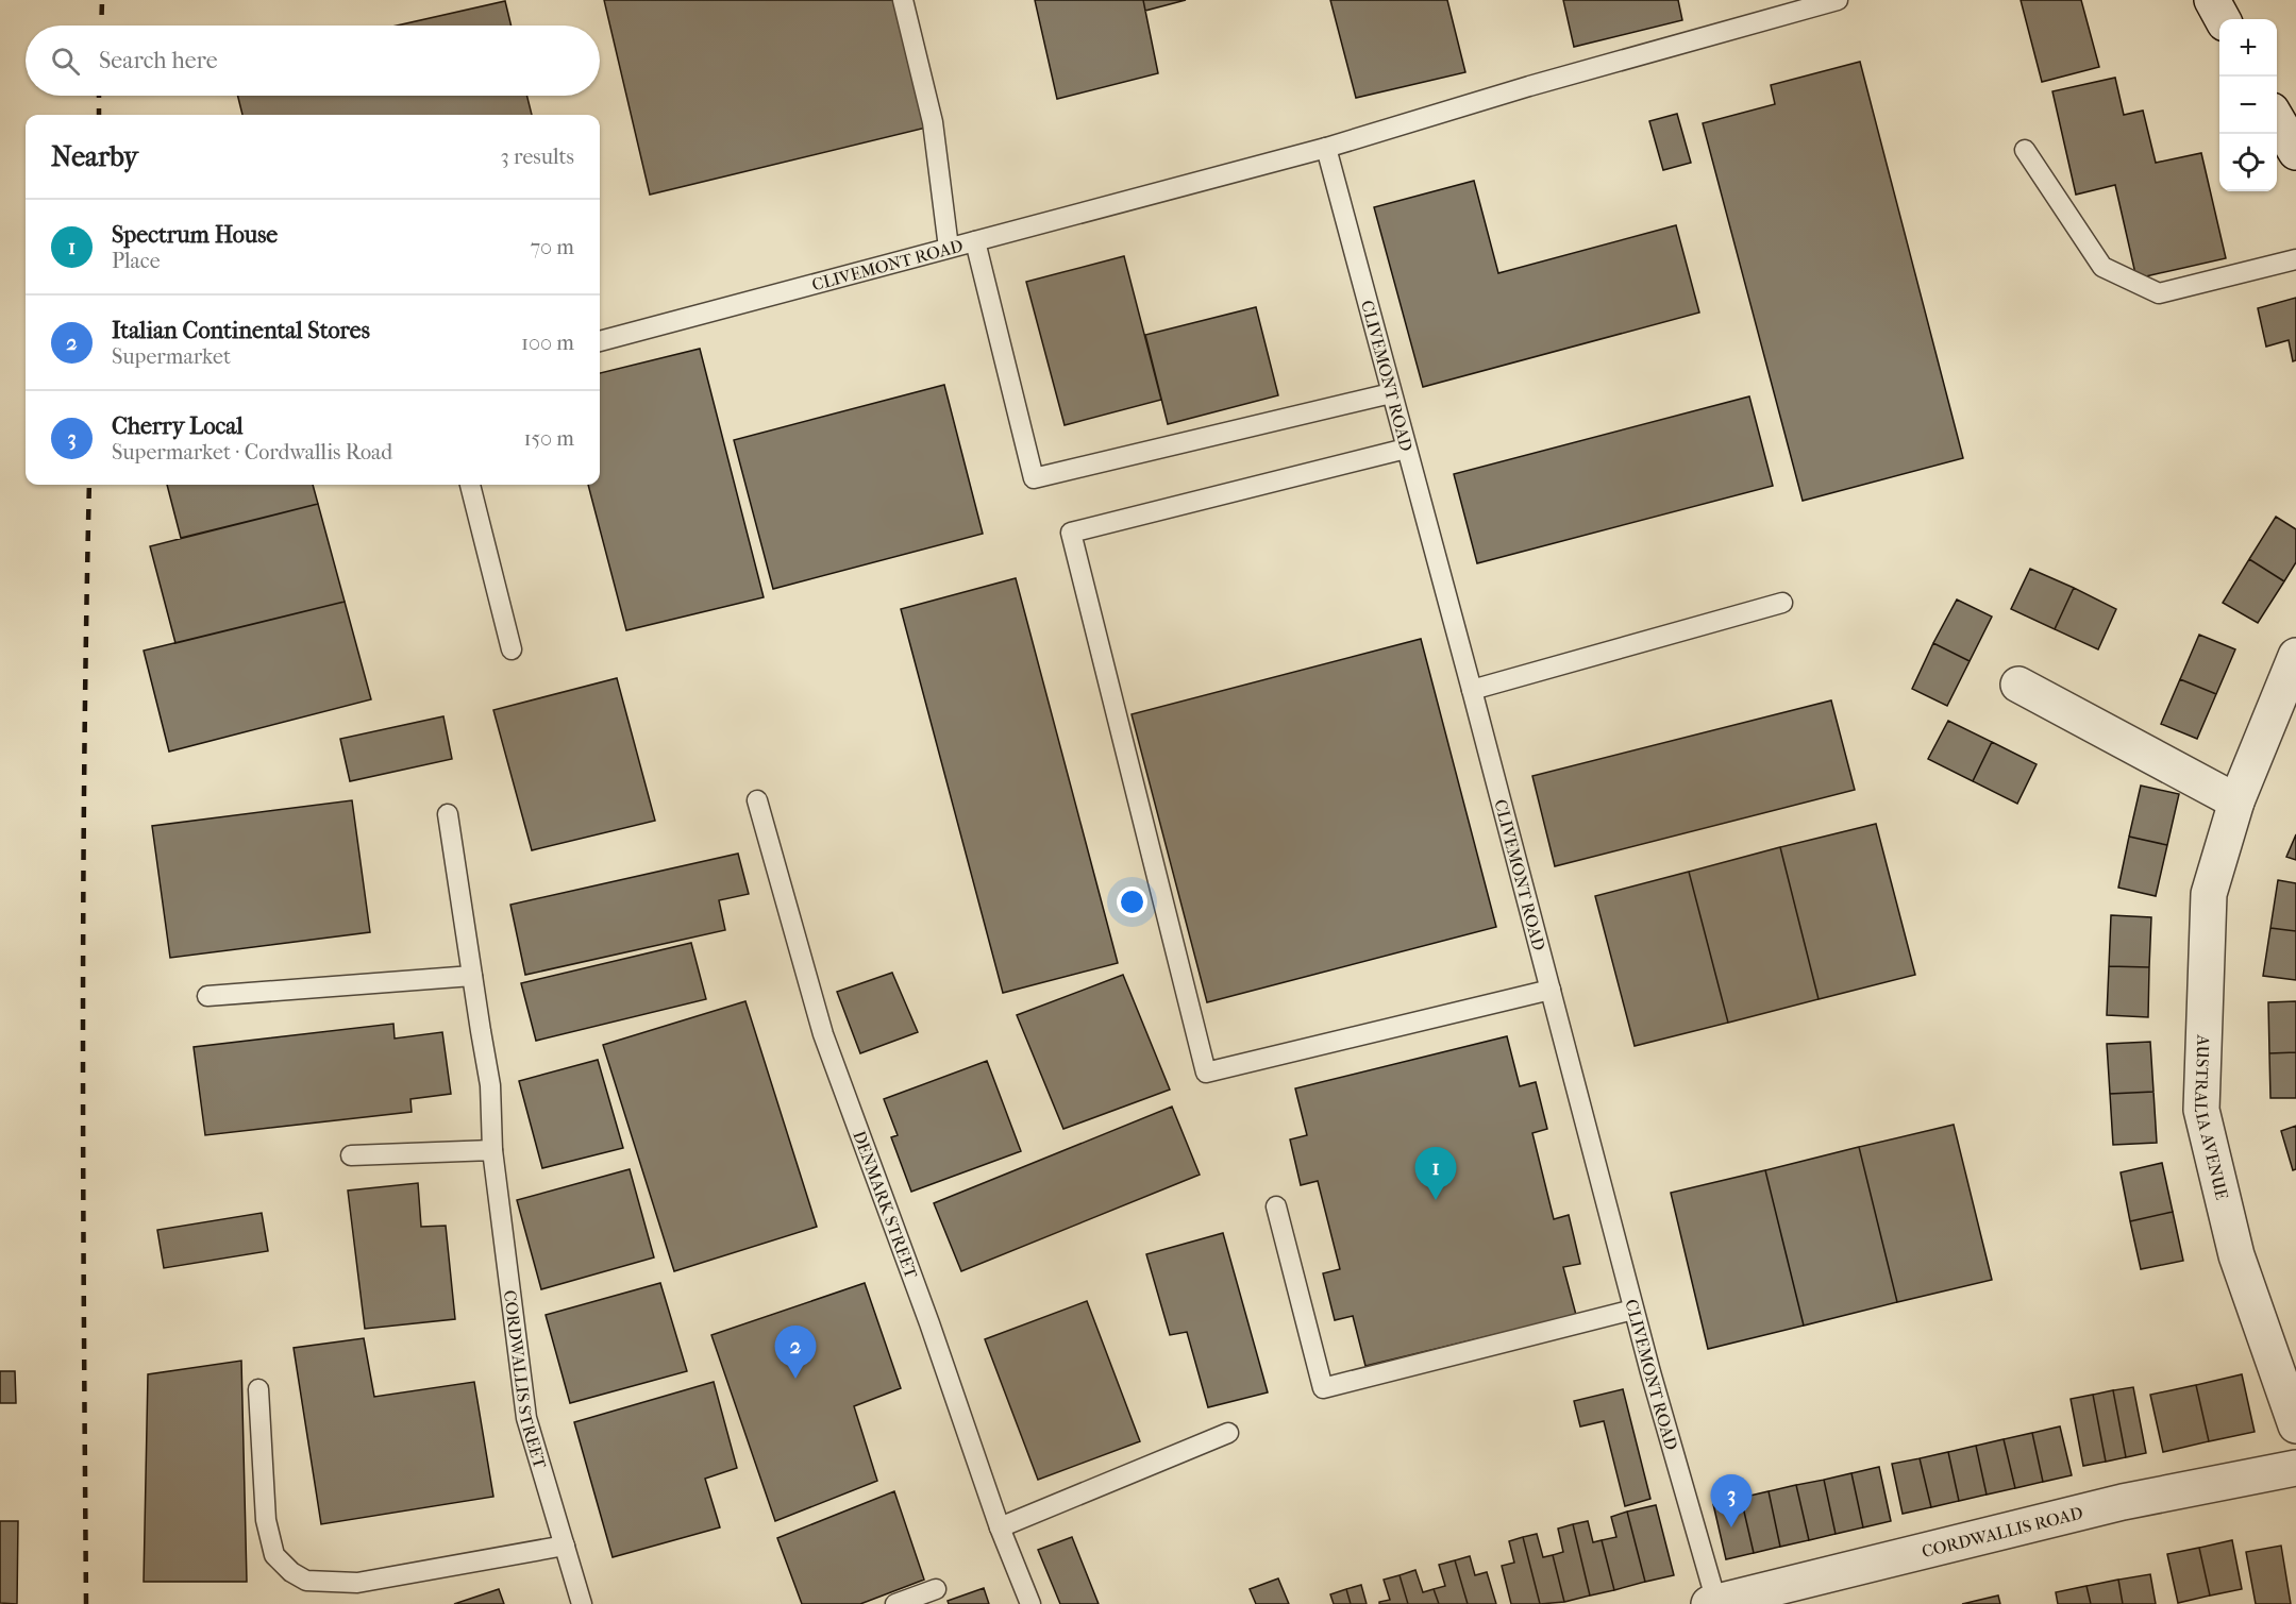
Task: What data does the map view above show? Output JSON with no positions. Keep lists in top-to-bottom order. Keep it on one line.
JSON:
{"streets":{"street":["AUSTRALIA AVENUE","CORDWALLIS ROAD"],"lane":["CLIVEMONT ROAD","DENMARK STREET","CORDWALLIS STREET"]},"crossings":[["CLIVEMONT ROAD","CORDWALLIS ROAD"]],"page":{"map_buttons":["+","−"],"search":"Search here","heading":["Nearby","3 results"],"list":[{"mark":"1","name":"Spectrum House","note":"Place","value":"70 m"},{"mark":"2","name":"Italian Continental Stores","note":"Supermarket","value":"100 m"},{"mark":"3","name":"Cherry Local","note":"Supermarket · Cordwallis Road","value":"150 m"}],"pins":["1","2","3"]}}
